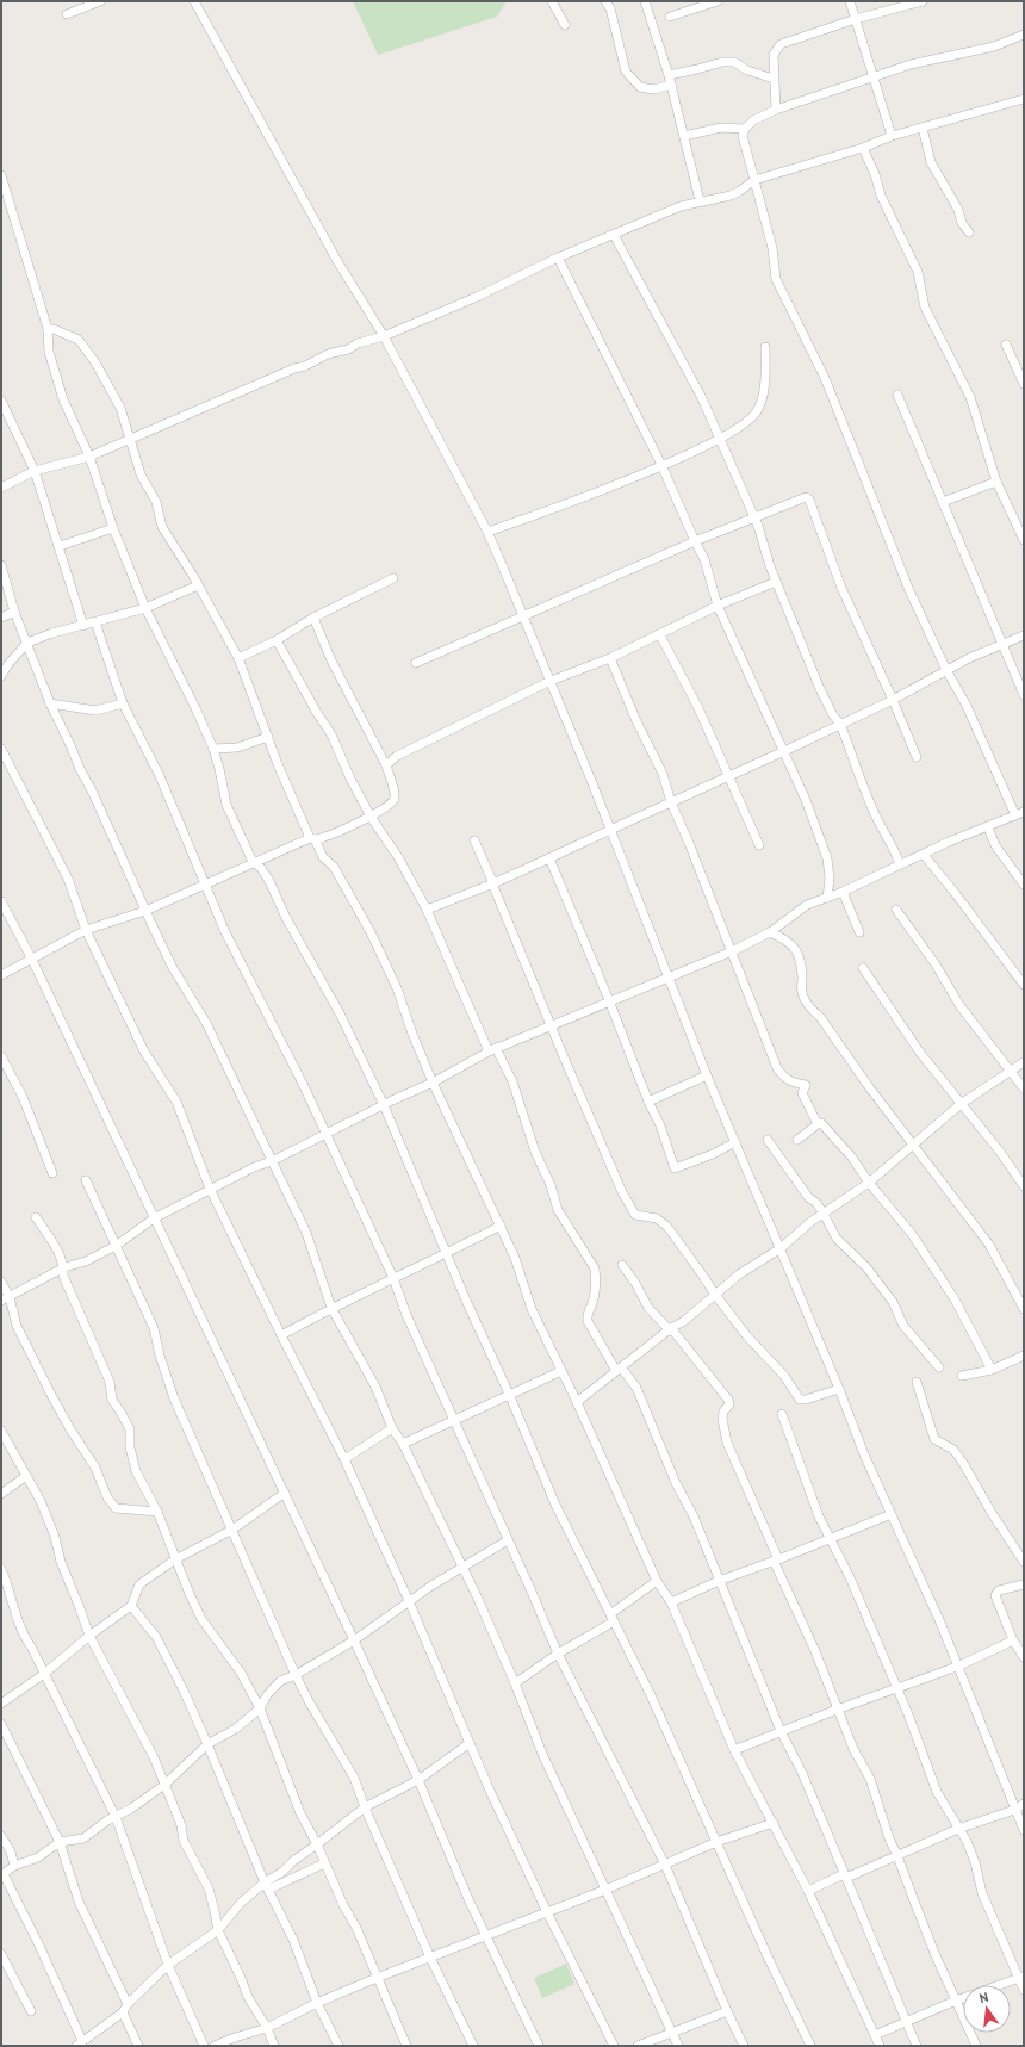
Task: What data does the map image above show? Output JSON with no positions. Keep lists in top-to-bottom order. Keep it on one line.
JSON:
{"north":"top"}
